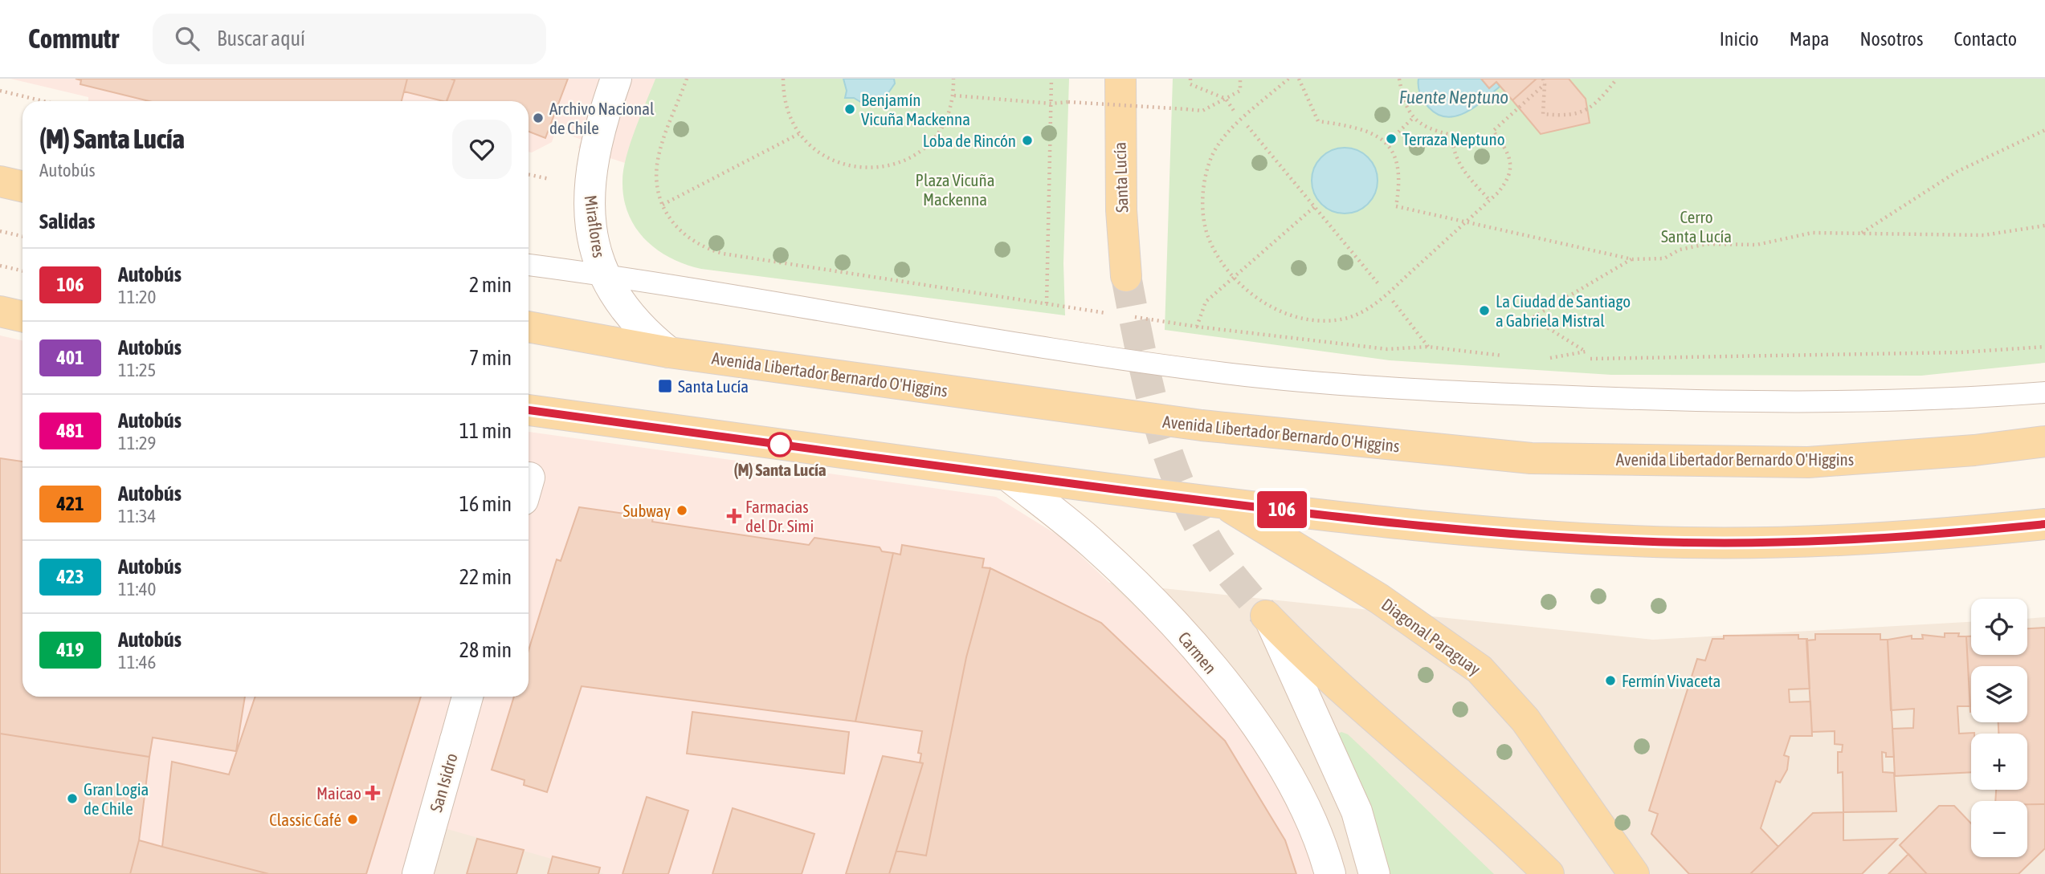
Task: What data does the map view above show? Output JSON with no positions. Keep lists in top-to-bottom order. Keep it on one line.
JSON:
{"streets":{"main road":["Santa Lucía","Miraflores","Avenida Libertador Bernardo O'Higgins","Diagonal Paraguay","Carmen","San Isidro"]},"crossings":[["Miraflores","Avenida Libertador Bernardo O'Higgins"]],"water":["Fuente Neptuno"],"parks":["Plaza Vicuña Mackenna","Cerro Santa Lucía"],"places":{"other":["Benjamín Vicuña Mackenna","Archivo Nacional de Chile","Terraza Neptuno","Loba de Rincón","La Ciudad de Santiago a Gabriela Mistral","(M) Santa Lucía","Subway","Fermín Vivaceta","Gran Logia de Chile","Classic Café"],"transit":["Santa Lucía"],"health":["Farmacias del Dr. Simi","Maicao"]},"lines":["bus line 106"],"page":{"header":"Commutr","search":"Buscar aquí","nav":["Inicio","Mapa","Nosotros","Contacto"],"on_map":"106","heading":[["(M) Santa Lucía","Autobús"],"Salidas"],"list":[{"mark":"106","name":"Autobús","note":"11:20","value":"2 min"},{"mark":"401","name":"Autobús","note":"11:25","value":"7 min"},{"mark":"481","name":"Autobús","note":"11:29","value":"11 min"},{"mark":"421","name":"Autobús","note":"11:34","value":"16 min"},{"mark":"423","name":"Autobús","note":"11:40","value":"22 min"},{"mark":"419","name":"Autobús","note":"11:46","value":"28 min"}],"map_buttons":["+","−"]}}
